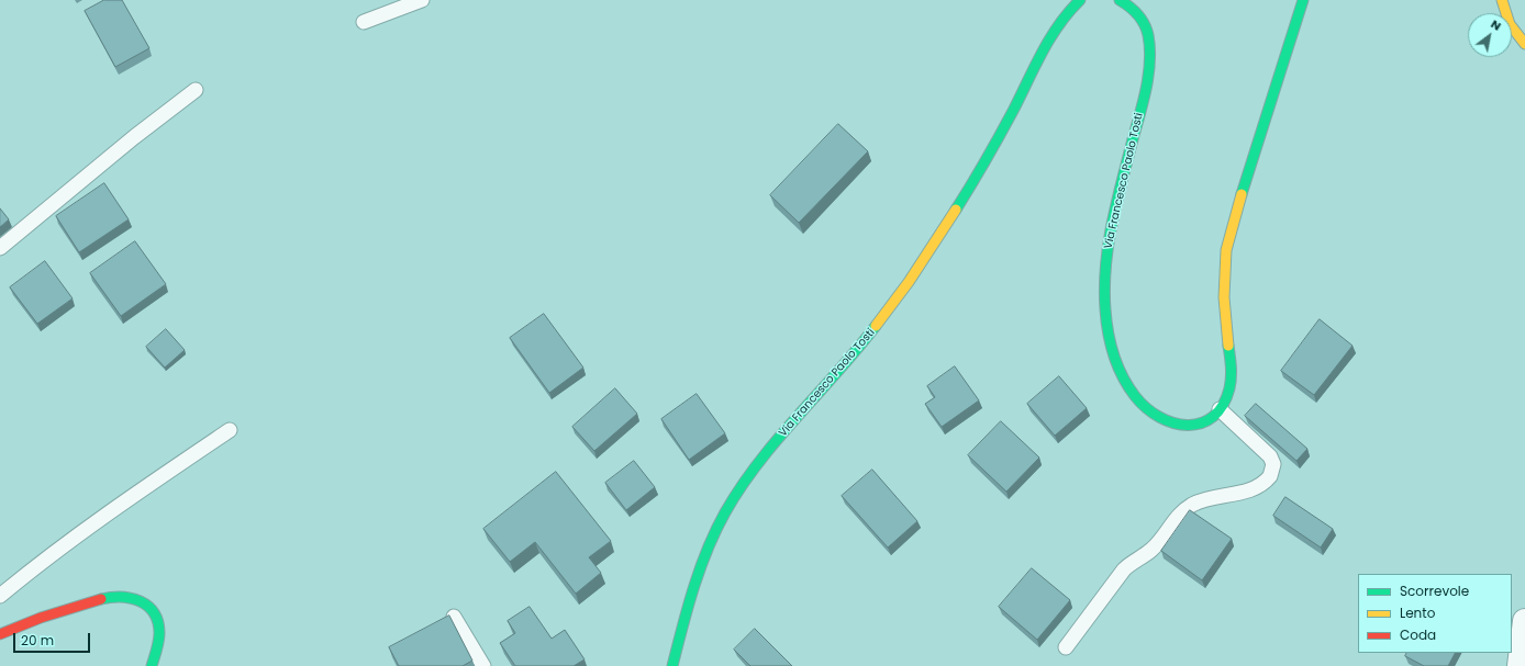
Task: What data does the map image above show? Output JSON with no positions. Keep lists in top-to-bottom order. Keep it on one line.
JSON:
{"streets":{"main road":["Via Francesco Paolo Tosti"]},"legend":["Scorrevole","Lento","Coda"],"scale_bar":"20 m","north":"top right"}
